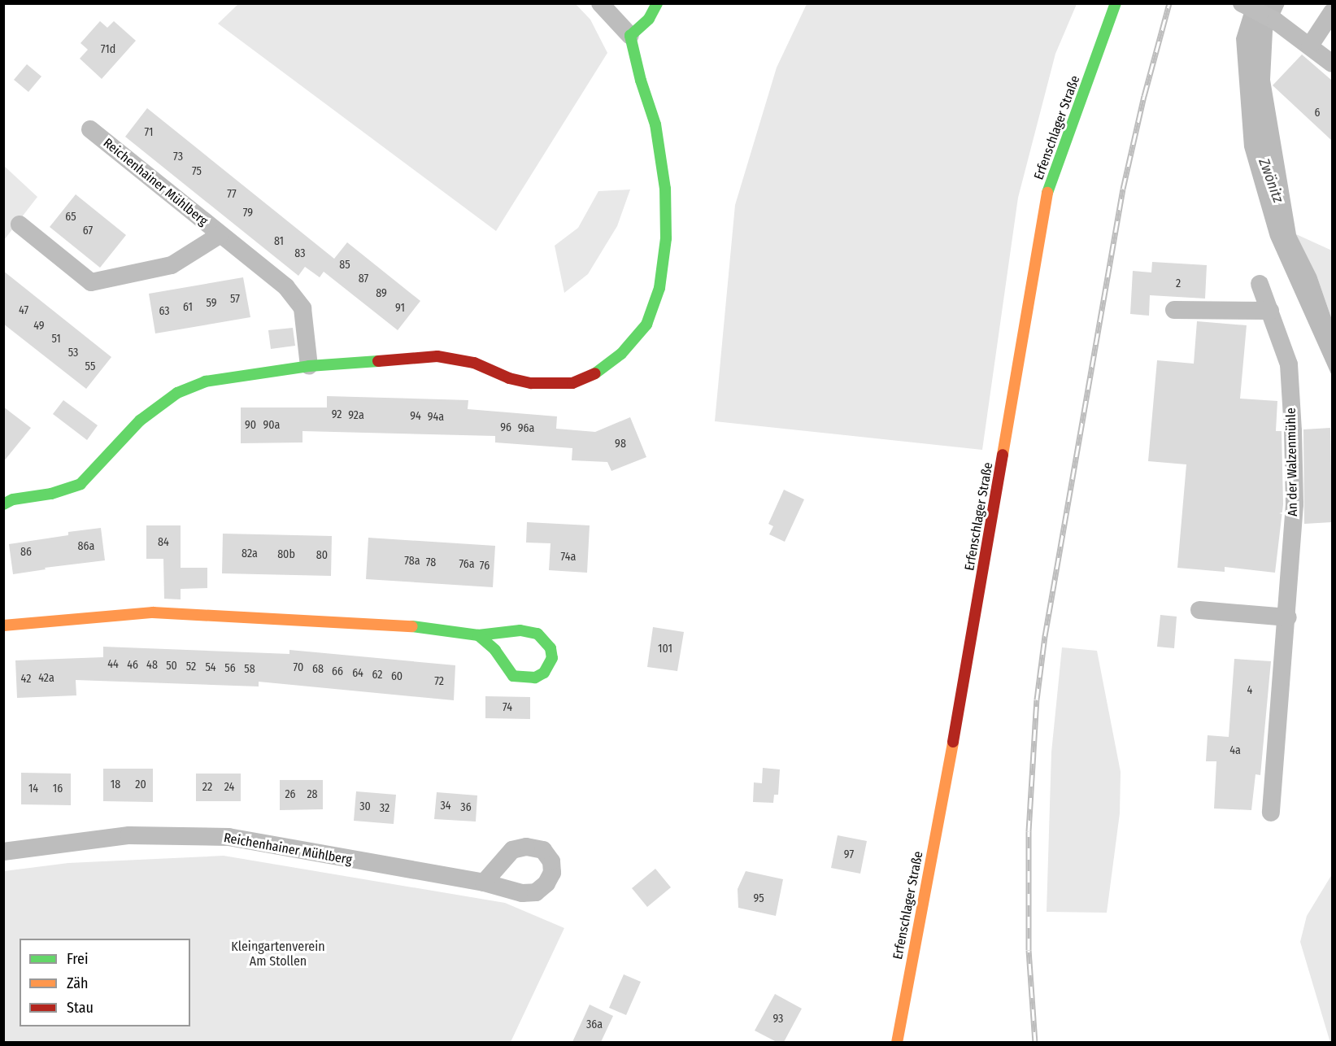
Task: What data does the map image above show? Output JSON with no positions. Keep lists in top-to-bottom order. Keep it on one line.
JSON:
{"streets":{"street":["Erfenschlager Straße","Reichenhainer Mühlberg","An der Walzenmühle"]},"water":["Zwönitz"],"parks":["Kleingartenverein Am Stollen"],"house_numbers":["71d","6","71","73","75","77","79","65","67","81","83","85","87","2","89","57","59","61","91","47","63","49","51","53","55","92","92a","94","94a","90","90a","96","96a","98","84","86a","86","82a","80b","80","74a","78a","78","76a","76","101","44","46","48","50","52","54","70","56","58","68","66","64","62","60","42a","42","72","4","74","4a","18","20","22","24","14","16","26","28","34","30","36","32","97","95","93","36a"],"legend":["Frei","Zäh","Stau"]}
